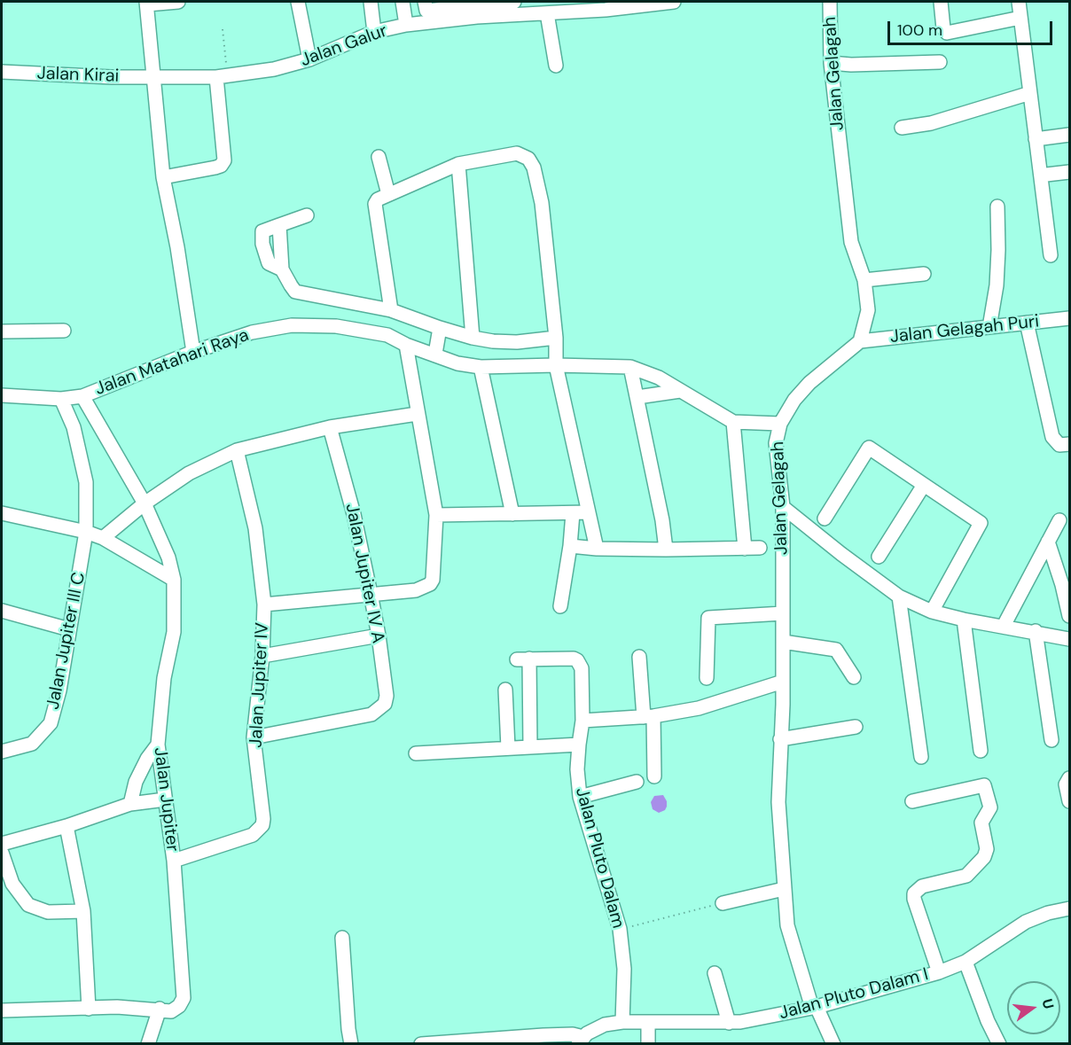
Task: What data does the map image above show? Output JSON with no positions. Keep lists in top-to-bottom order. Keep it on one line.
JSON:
{"streets":{"street":["Jalan Galur","Jalan Gelagah","Jalan Kirai","Jalan Gelagah Puri","Jalan Matahari Raya","Jalan Jupiter IV A","Jalan Jupiter III C","Jalan Jupiter IV","Jalan Jupiter","Jalan Pluto Dalam","Jalan Pluto Dalam I"]},"crossings":[["Jalan Galur","Jalan Kirai"],["Jalan Gelagah","Jalan Gelagah Puri"],["Jalan Gelagah","Jalan Matahari Raya"],["Jalan Gelagah","Jalan Pluto Dalam I"],["Jalan Matahari Raya","Jalan Jupiter"],["Jalan Jupiter IV A","Jalan Jupiter IV"],["Jalan Jupiter IV","Jalan Jupiter"],["Jalan Pluto Dalam","Jalan Pluto Dalam I"]],"scale_bar":"100 m","north":"right"}
